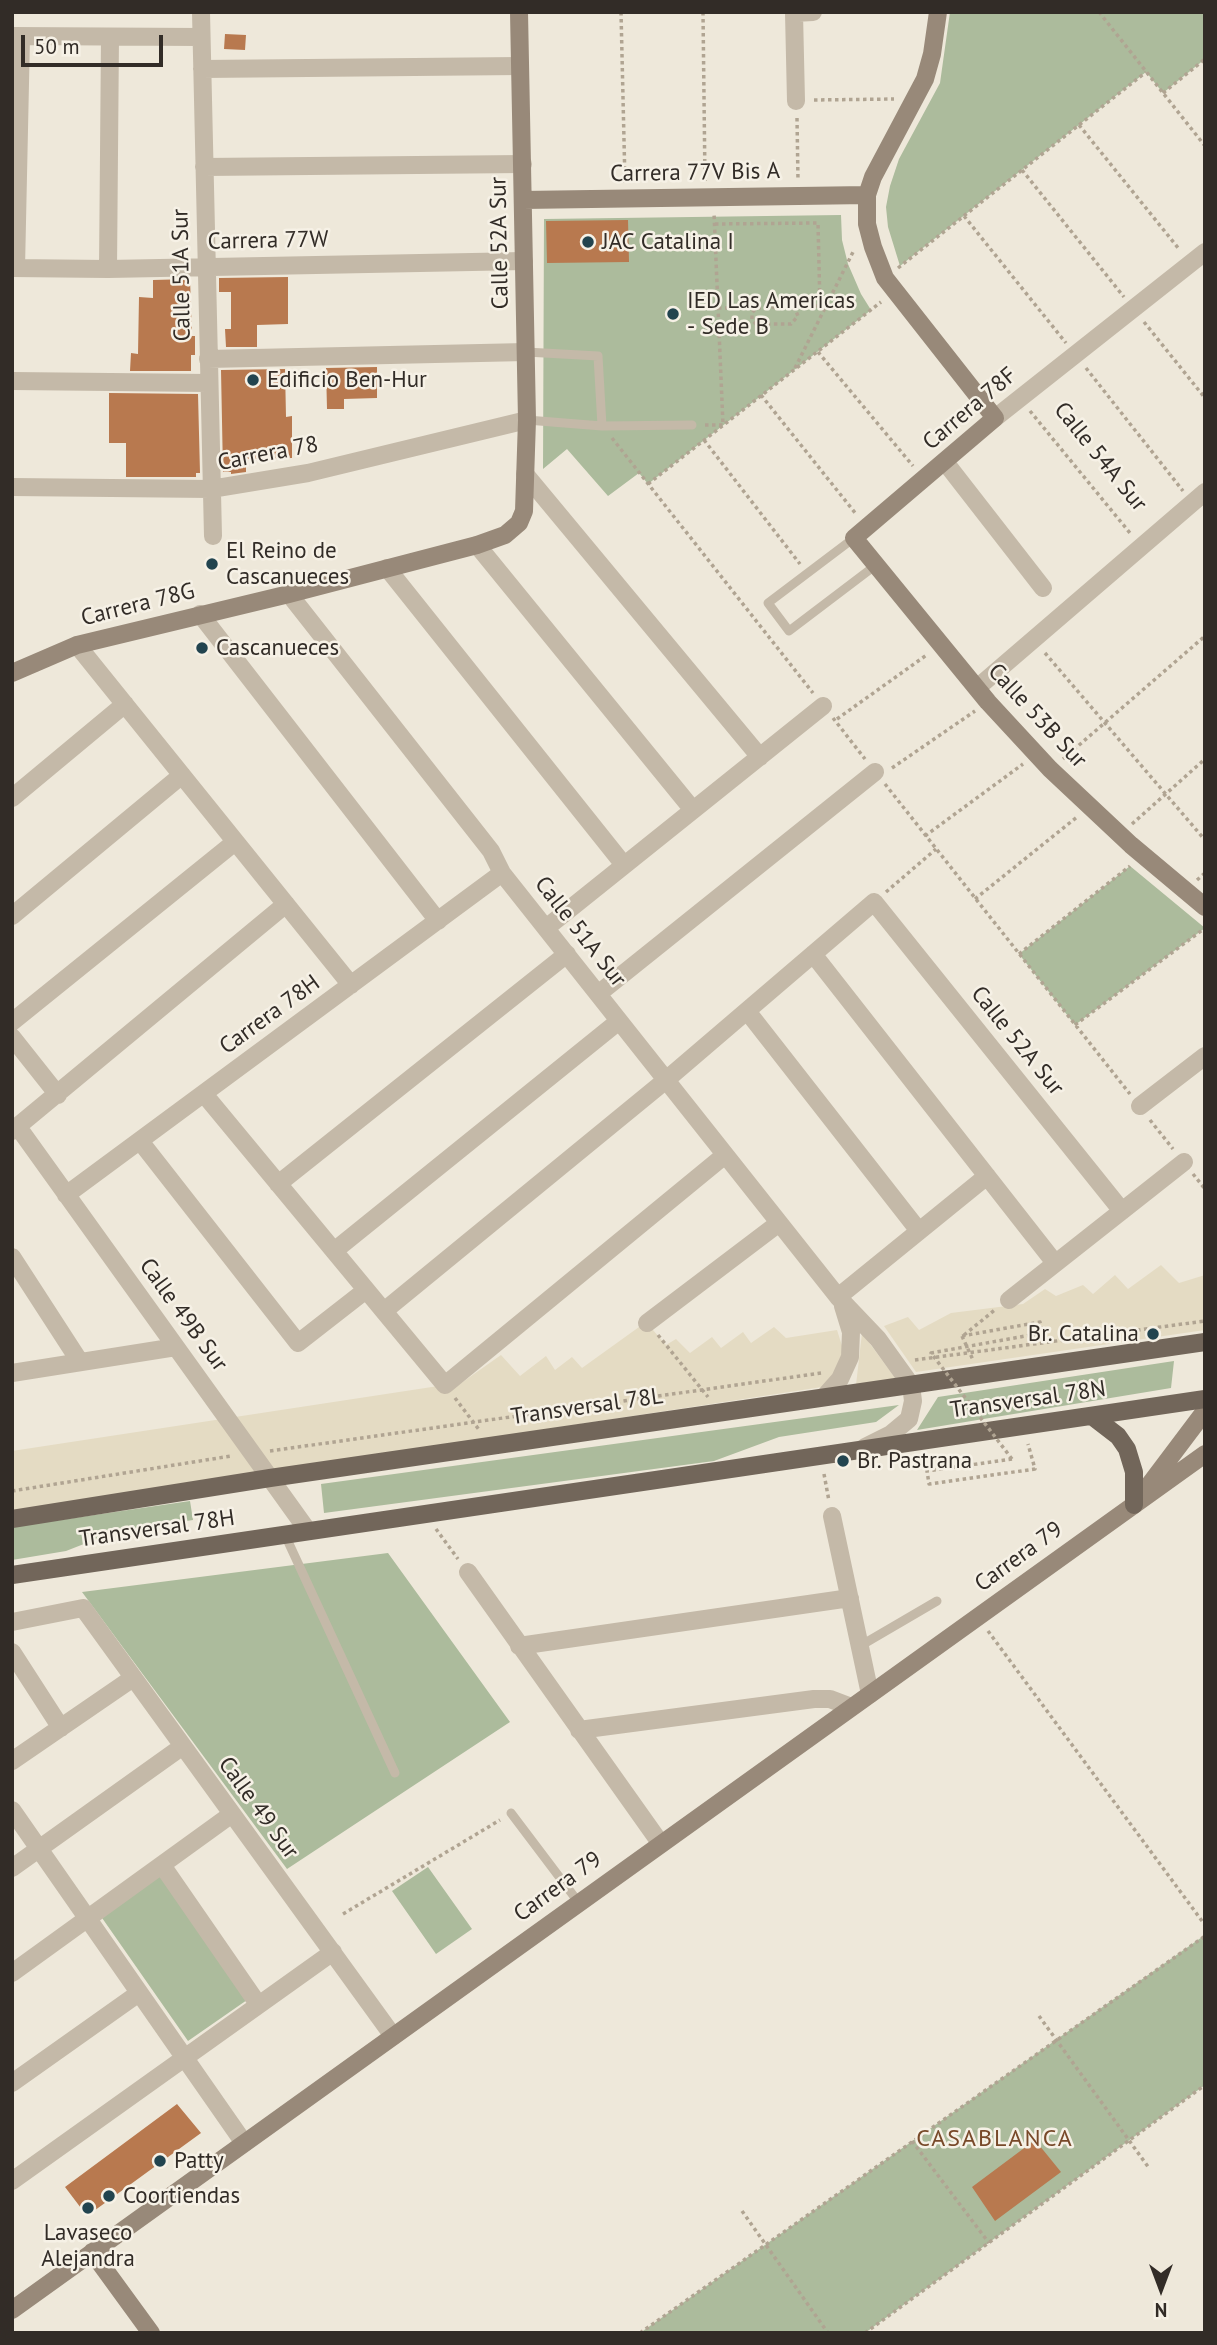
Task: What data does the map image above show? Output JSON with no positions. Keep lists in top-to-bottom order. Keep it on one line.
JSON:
{"streets":{"main road":["Transversal 78N","Transversal 78L","Transversal 78H"],"street":["Carrera 77V Bis A","Carrera 77W","Calle 52A Sur","Calle 51A Sur","Carrera 78F","Carrera 78","Carrera 78G","Calle 53B Sur","Carrera 78H","Calle 49B Sur","Carrera 79","Calle 49 Sur"],"path":["Calle 54A Sur"]},"crossings":[["Carrera 77V Bis A","Calle 52A Sur"],["Carrera 77W","Calle 52A Sur"],["Carrera 77W","Calle 51A Sur"],["Calle 52A Sur","Carrera 78"],["Calle 52A Sur","Carrera 78G"],["Calle 51A Sur","Carrera 78"],["Calle 51A Sur","Carrera 78G"],["Calle 51A Sur","Carrera 78H"],["Calle 51A Sur","Transversal 78N"],["Calle 51A Sur","Transversal 78L"],["Carrera 78F","Calle 54A Sur"],["Carrera 78F","Calle 53B Sur"],["Carrera 78H","Calle 49B Sur"],["Calle 49B Sur","Transversal 78L"],["Calle 49B Sur","Transversal 78H"],["Transversal 78N","Transversal 78L"],["Transversal 78L","Transversal 78H"],["Carrera 79","Calle 49 Sur"]],"districts":["CASABLANCA"],"places":["JAC Catalina I","IED Las Americas - Sede B","Edificio Ben-Hur","El Reino de Cascanueces","Cascanueces","Br. Catalina","Br. Pastrana","Patty","Coortiendas","Lavaseco Alejandra"],"scale_bar":"50 m","north":"bottom"}
